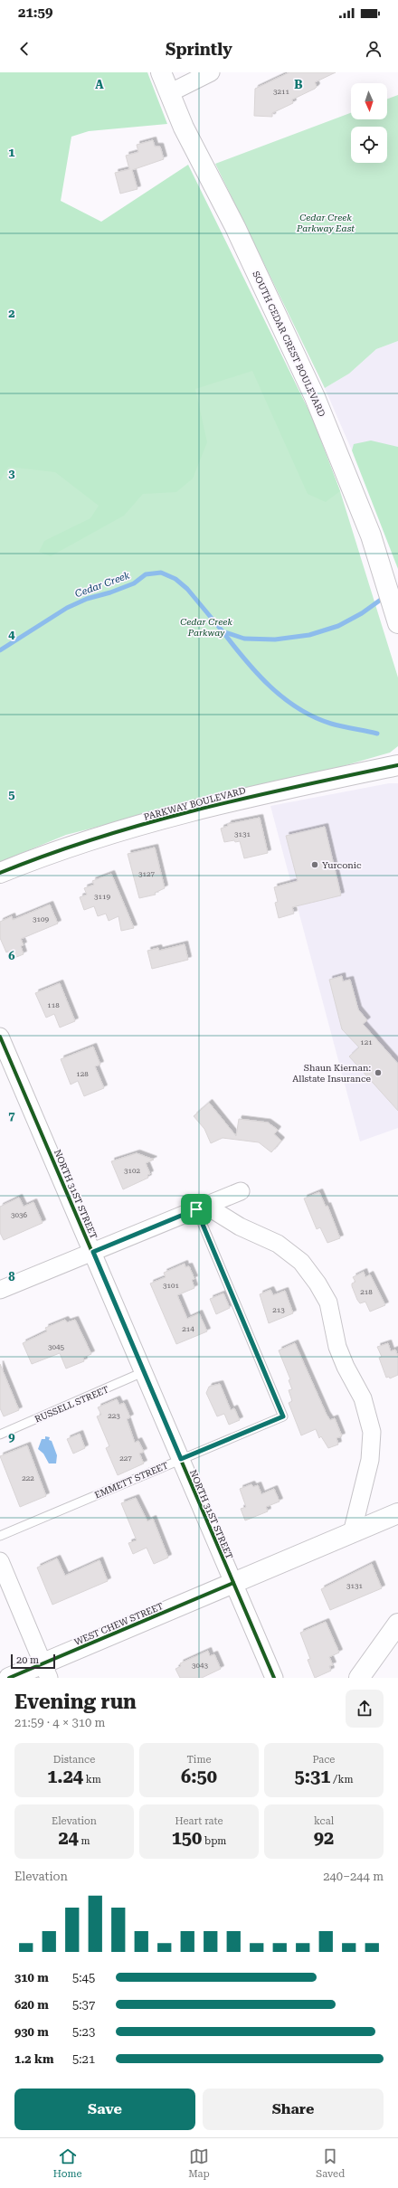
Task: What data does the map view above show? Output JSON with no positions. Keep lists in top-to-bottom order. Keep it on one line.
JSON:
{"streets":{"street":["SOUTH CEDAR CREST BOULEVARD","PARKWAY BOULEVARD","NORTH 31ST STREET","WEST CHEW STREET"],"lane":["RUSSELL STREET","EMMETT STREET"]},"crossings":[["NORTH 31ST STREET","RUSSELL STREET"],["NORTH 31ST STREET","EMMETT STREET"],["NORTH 31ST STREET","WEST CHEW STREET"]],"water":["Cedar Creek"],"parks":["Cedar Creek Parkway East","Cedar Creek Parkway"],"places":["Yurconic","Shaun Kiernan: Allstate Insurance"],"house_numbers":["3211","3131","3127","3119","3109","118","121","128","3102","3036","3101","218","213","214","3045","223","227","222","3131","3043"],"scale_bar":"20 m","north":"bottom","page":{"status":"21:59","header":"Sprintly","scale":"20 m","heading":["Evening run","21:59 · 4 × 310 m"],"stats":[["Distance","1.24 km"],["Time","6:50"],["Pace","5:31 /km"],["Elevation","24 m"],["Heart rate","150 bpm"],["kcal","92"]],"chart":["Elevation","240–244 m"],"list":[{"name":"310 m","note":"5:45"},{"name":"620 m","note":"5:37"},{"name":"930 m","note":"5:23"},{"name":"1.2 km","note":"5:21"}],"buttons":["Save","Share"],"tabs":["Home","Map","Saved"]},"grid":{"columns":["A","B"],"rows":["1","2","3","4","5","6","7","8","9"]}}
